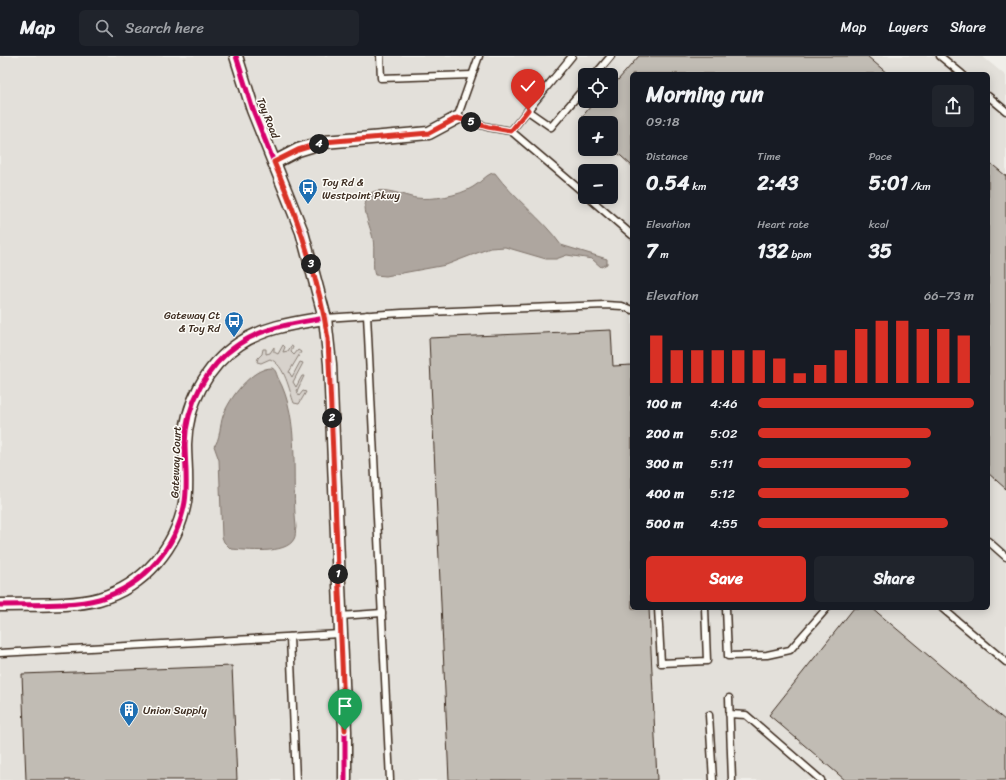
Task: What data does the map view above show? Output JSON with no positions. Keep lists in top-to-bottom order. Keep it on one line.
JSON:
{"streets":{"street":["Toy Road","Gateway Court"]},"crossings":[["Toy Road","Gateway Court"]],"places":{"bus stop":["Toy Rd & Westpoint Pkwy","Gateway Ct & Toy Rd"],"building":["Union Supply"]},"page":{"header":"Map","search":"Search here","nav":["Map","Layers","Share"],"map_buttons":["+","−"],"heading":["Morning run","09:18"],"pins":["5","4","3","2","1"],"stats":[["Distance","0.54 km"],["Time","2:43"],["Pace","5:01 /km"],["Elevation","7 m"],["Heart rate","132 bpm"],["kcal","35"]],"chart":["Elevation","66–73 m"],"list":[{"name":"100 m","note":"4:46"},{"name":"200 m","note":"5:02"},{"name":"300 m","note":"5:11"},{"name":"400 m","note":"5:12"},{"name":"500 m","note":"4:55"}],"buttons":["Save","Share"]}}
